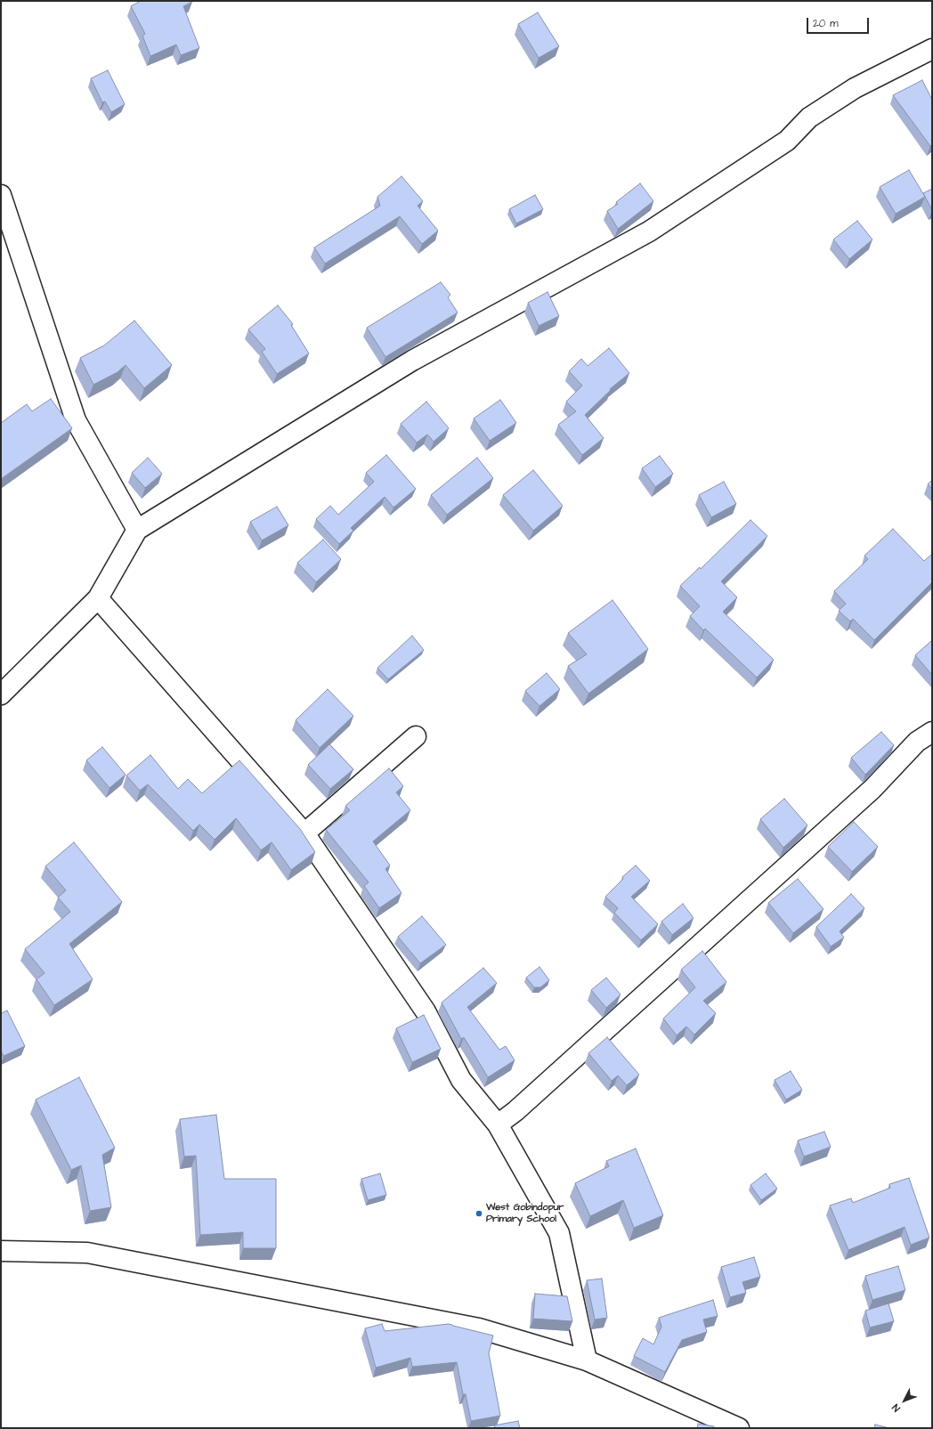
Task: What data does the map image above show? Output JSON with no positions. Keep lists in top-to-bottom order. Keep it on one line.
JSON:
{"places":["West Gobindopur Primary School"],"scale_bar":"20 m","north":"bottom left"}
